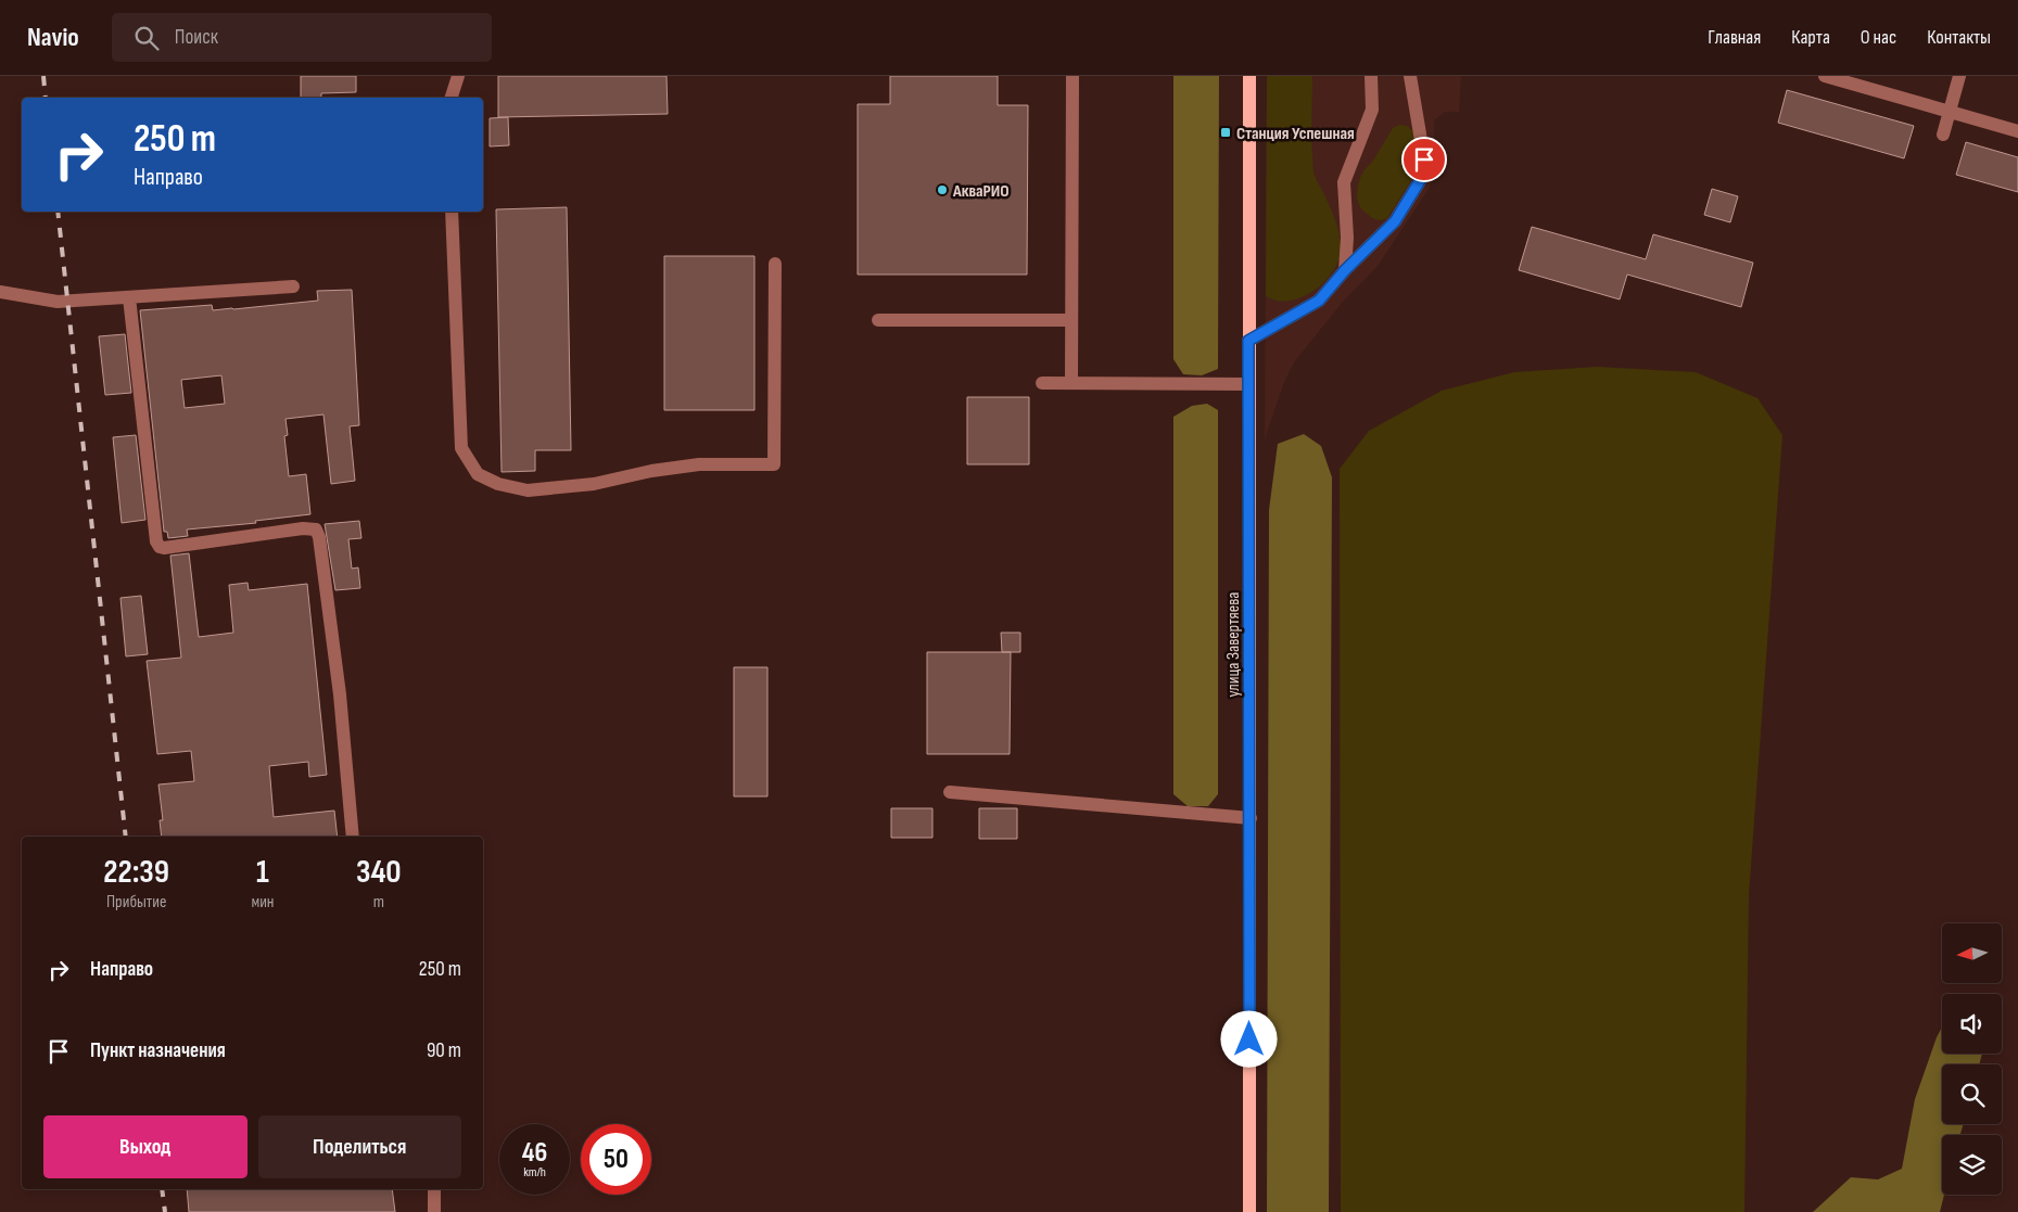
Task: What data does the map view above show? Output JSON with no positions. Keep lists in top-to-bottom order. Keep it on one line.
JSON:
{"streets":{"main road":["улица Завертяева"]},"places":{"transit":["Станция Успешная"],"other":["АкваРИО"]},"north":"left","page":{"header":"Navio","search":"Поиск","nav":["Главная","Карта","О нас","Контакты"],"turn":["250 m","Направо"],"eta":["22:39","Прибытие","1","мин","340","m"],"list":[{"name":"Направо","value":"250 m"},{"name":"Пункт назначения","value":"90 m"}],"buttons":["Выход","Поделиться"],"speed":"46 km/h","limit":"50"}}
